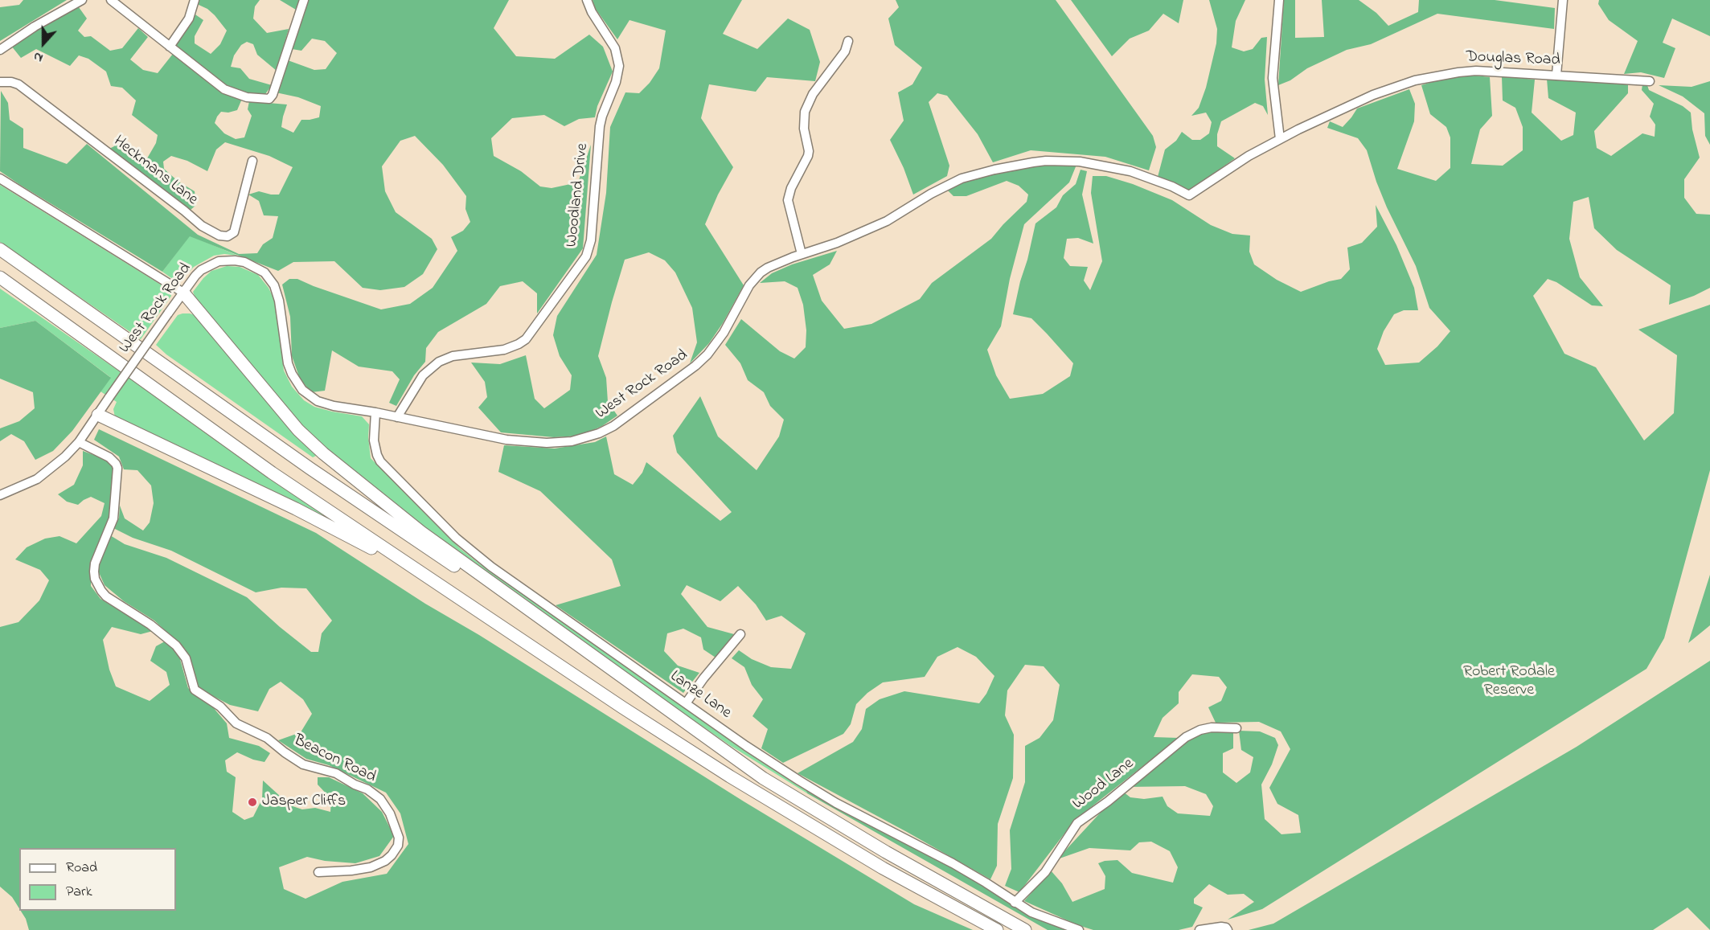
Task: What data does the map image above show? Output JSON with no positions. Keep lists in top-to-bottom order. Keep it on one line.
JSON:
{"streets":{"street":["Douglas Road","Heckmans Lane","Woodland Drive","West Rock Road","Lanze Lane","Beacon Road","Wood Lane"]},"crossings":[["Douglas Road","West Rock Road"],["Woodland Drive","West Rock Road"],["West Rock Road","Lanze Lane"],["West Rock Road","Beacon Road"],["Lanze Lane","Wood Lane"]],"parks":["Robert Rodale Reserve"],"places":["Jasper Cliffs"],"legend":["Road","Park"],"north":"bottom"}
